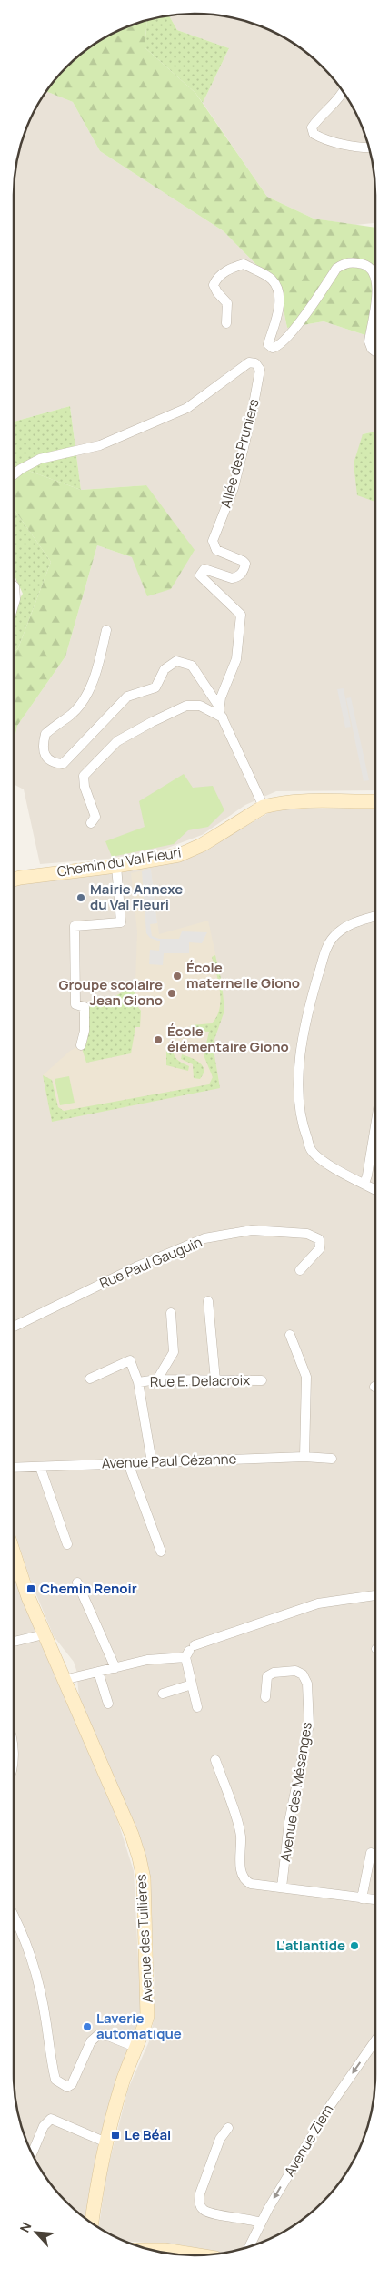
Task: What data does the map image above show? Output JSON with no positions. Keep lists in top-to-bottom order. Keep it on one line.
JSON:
{"streets":{"street":["Allée des Pruniers","Chemin du Val Fleuri","Rue Paul Gauguin","Rue E. Delacroix","Avenue Paul Cézanne","Avenue des Mésanges","Avenue des Tuilières","Avenue Ziem"]},"one_way":["Avenue Ziem"],"places":{"other":["Mairie Annexe du Val Fleuri","École maternelle Giono","Groupe scolaire Jean Giono","École élémentaire Giono","L'atlantide","Laverie automatique"],"transit":["Chemin Renoir","Le Béal"]},"north":"top left"}
